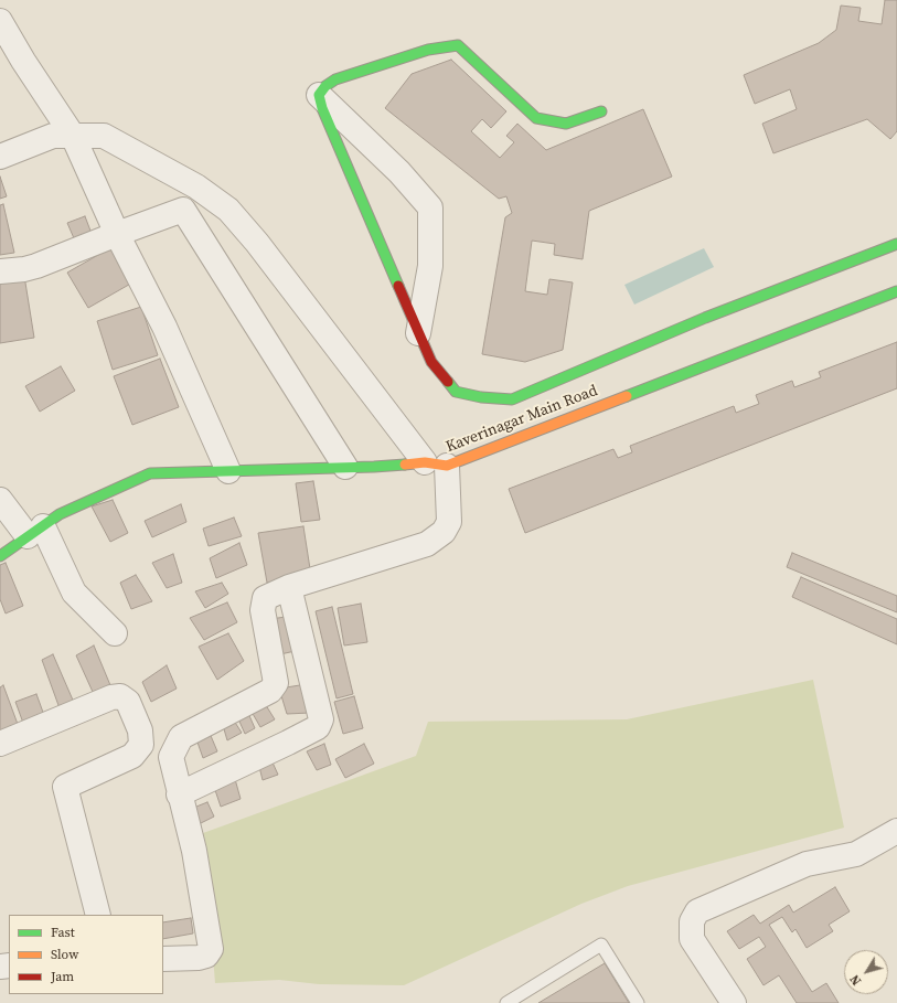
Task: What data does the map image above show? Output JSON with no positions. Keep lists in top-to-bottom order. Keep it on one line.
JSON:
{"streets":{"street":["Kaverinagar Main Road"]},"legend":["Fast","Slow","Jam"],"north":"bottom left"}
